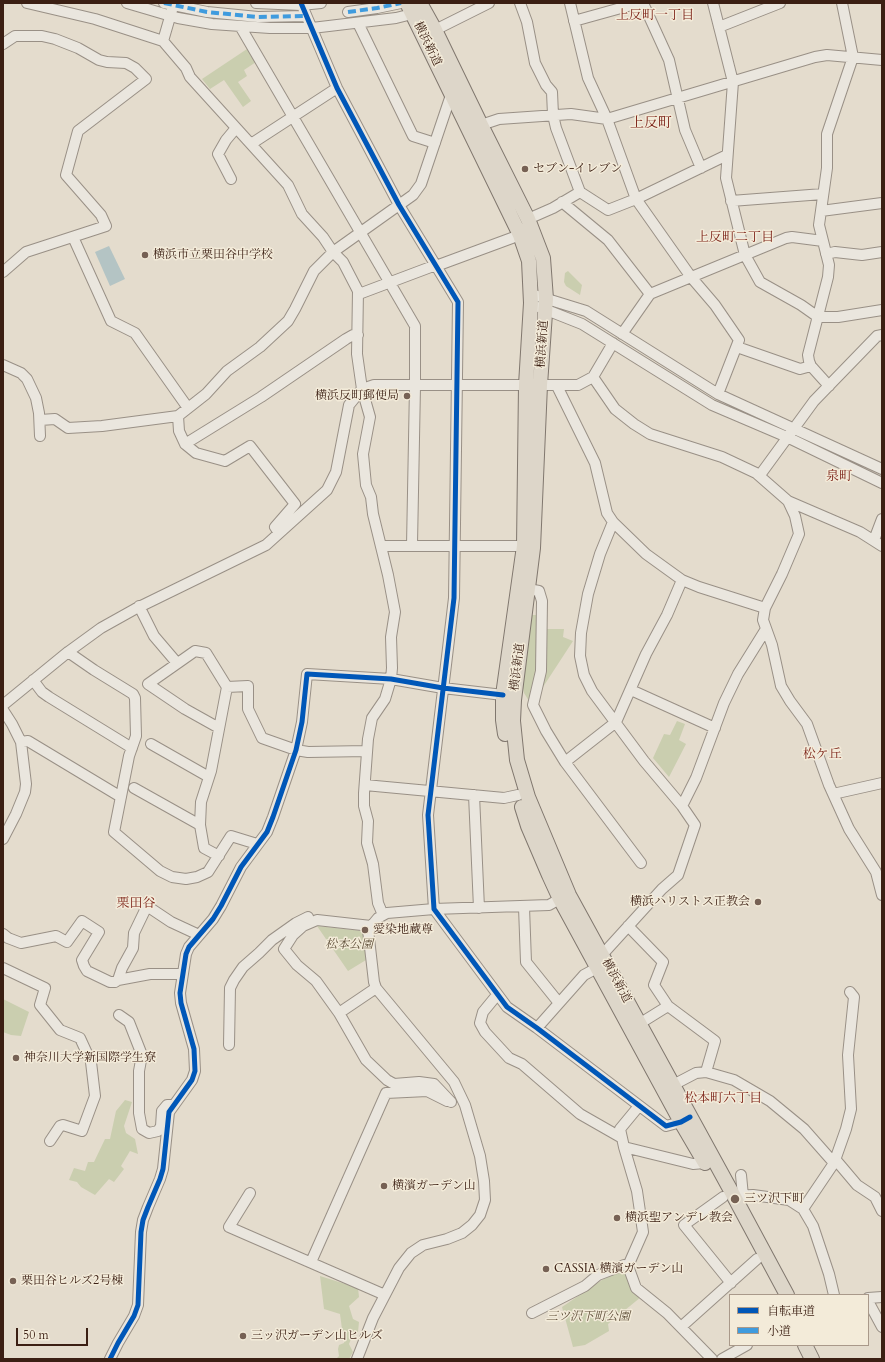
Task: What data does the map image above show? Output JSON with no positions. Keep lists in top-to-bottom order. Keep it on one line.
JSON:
{"streets":{"highway":["横浜新道"]},"districts":["上反町一丁目","上反町","上反町二丁目","泉町","松ケ丘","栗田谷","松本町六丁目"],"parks":["松本公園","三ツ沢下町公園"],"places":["セブン-イレブン","横浜市立栗田谷中学校","横浜反町郵便局","横浜ハリストス正教会","愛染地蔵尊","神奈川大学新国際学生寮","横濱ガーデン山","三ツ沢下町","横浜聖アンデレ教会","CASSIA 横濱ガーデン山","栗田谷ヒルズ2号棟","三ッ沢ガーデン山ヒルズ"],"legend":["自転車道","小道"],"scale_bar":"50 m"}
